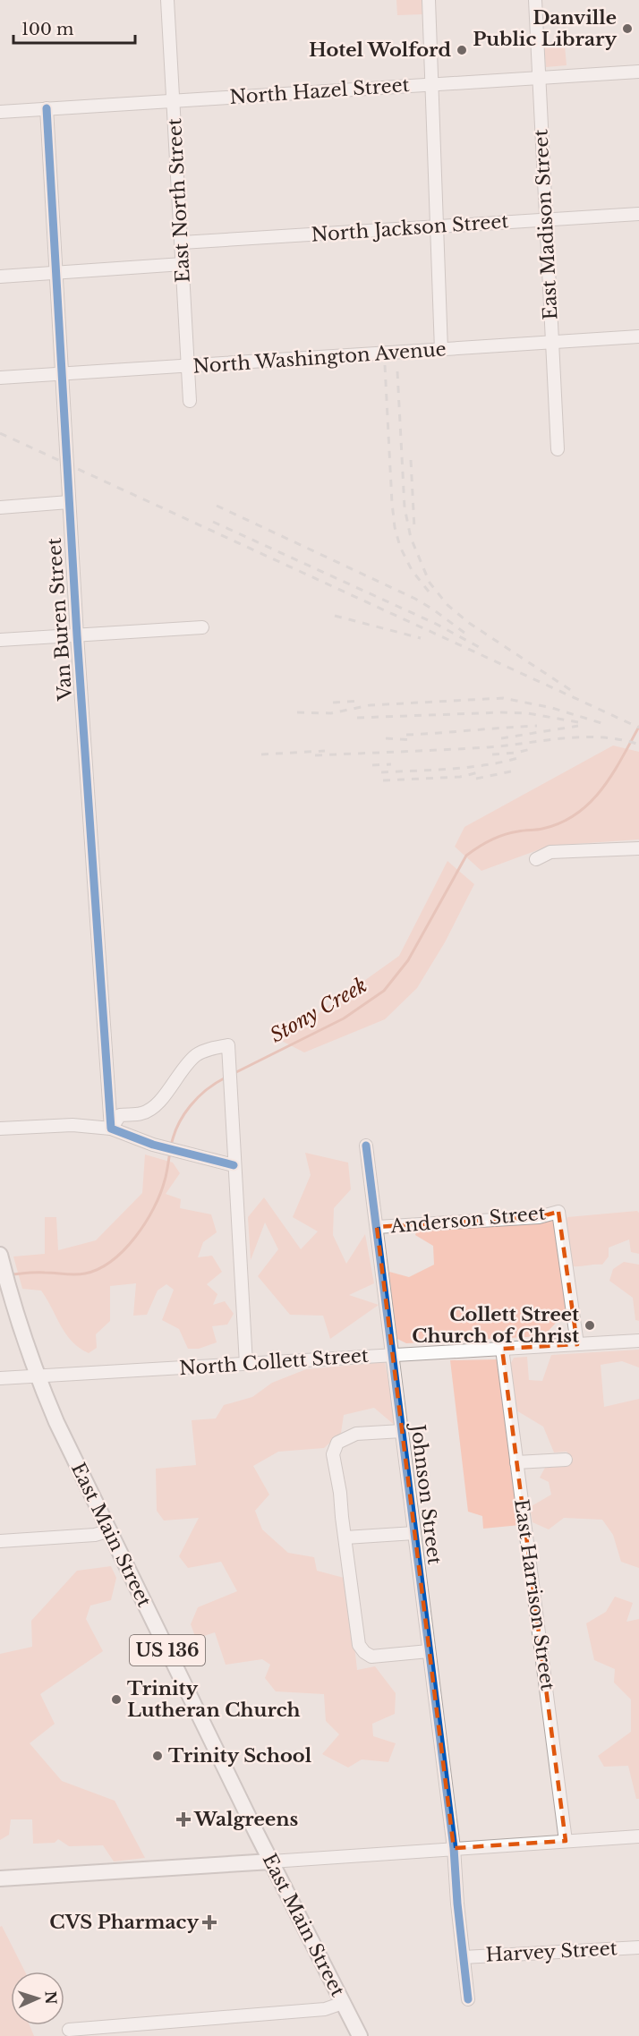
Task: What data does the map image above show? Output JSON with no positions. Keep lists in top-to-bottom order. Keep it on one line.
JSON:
{"streets":{"main road":["East Main Street","US 136"],"street":["North Hazel Street","East North Street","East Madison Street","North Jackson Street","North Washington Avenue","Van Buren Street","Anderson Street","North Collett Street","Johnson Street","East Harrison Street","Harvey Street"]},"crossings":[["North Hazel Street","East North Street"],["North Hazel Street","East Madison Street"],["North Hazel Street","Van Buren Street"],["East North Street","North Jackson Street"],["East North Street","North Washington Avenue"],["East Madison Street","North Jackson Street"],["East Madison Street","North Washington Avenue"],["North Washington Avenue","Van Buren Street"],["Anderson Street","North Collett Street"],["Anderson Street","Johnson Street"],["North Collett Street","Johnson Street"],["North Collett Street","East Main Street"],["North Collett Street","East Harrison Street"],["Johnson Street","Harvey Street"]],"water":["Stony Creek"],"places":{"other":["Danville Public Library","Hotel Wolford","Collett Street Church of Christ","Trinity Lutheran Church","Trinity School"],"health":["Walgreens","CVS Pharmacy"]},"scale_bar":"100 m","north":"right"}
